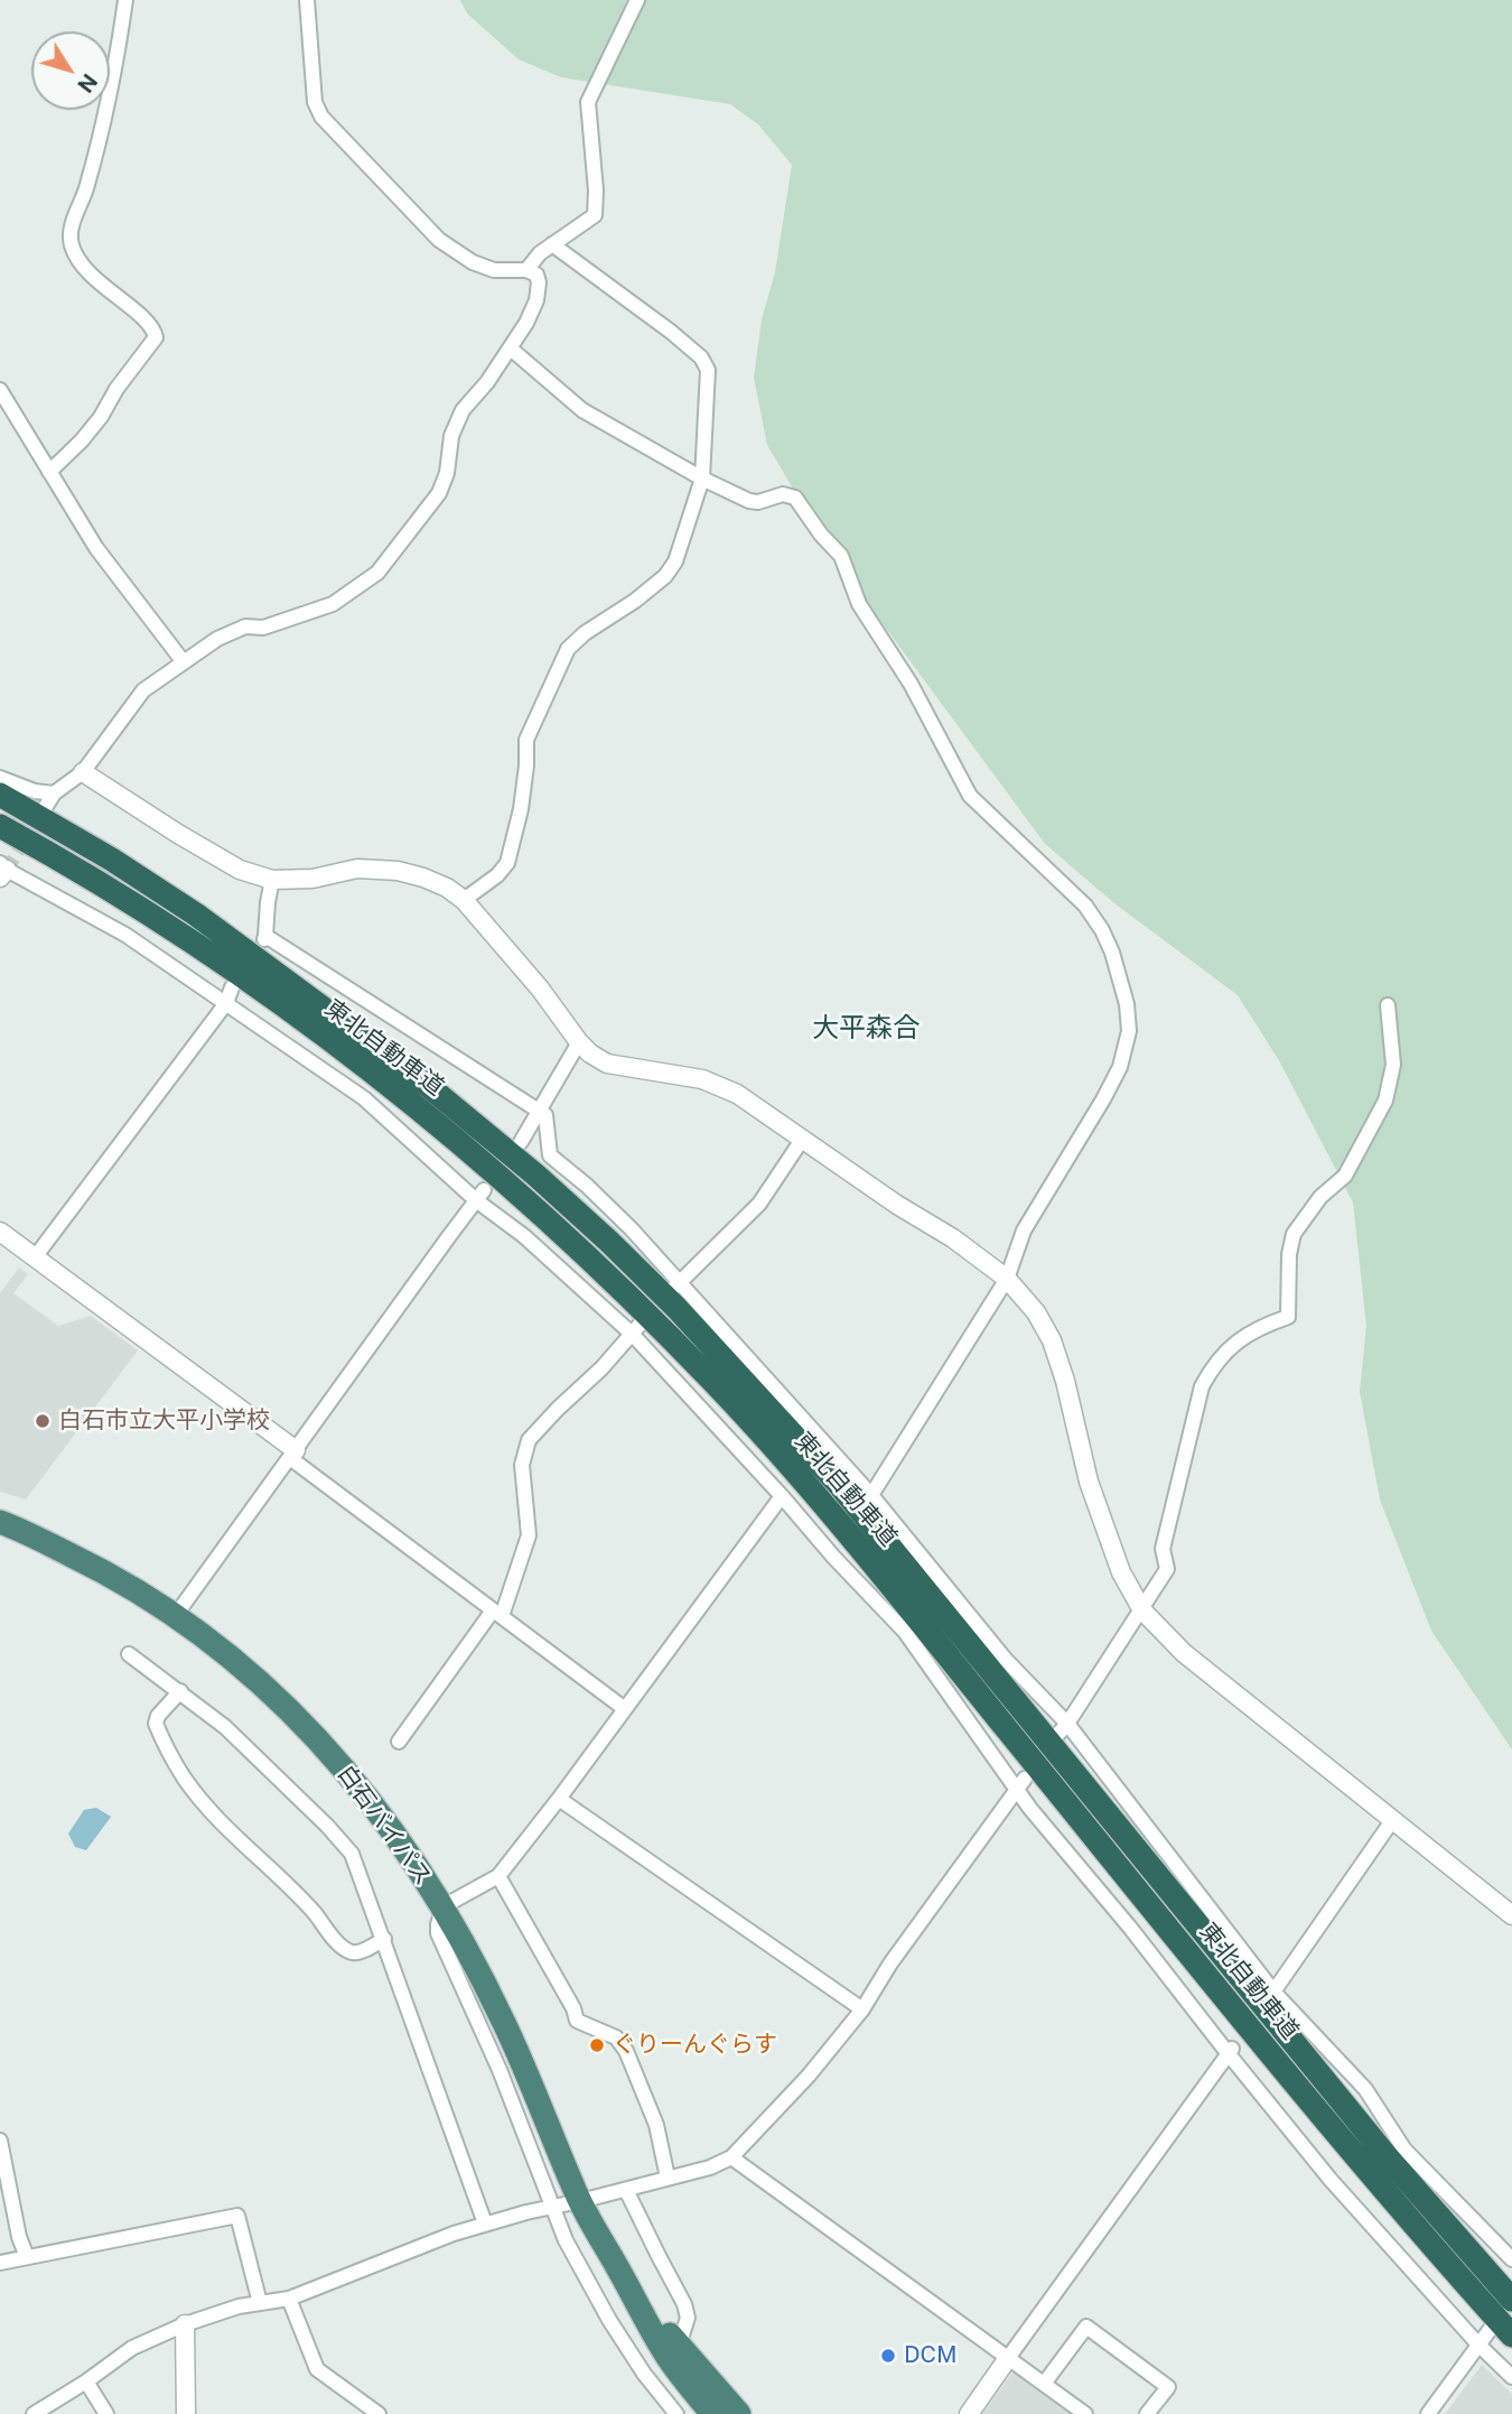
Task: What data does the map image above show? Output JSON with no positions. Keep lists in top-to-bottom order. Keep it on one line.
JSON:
{"streets":{"highway":["東北自動車道","白石バイパス"]},"districts":["大平森合"],"places":["白石市立大平小学校","ぐりーんぐらす","DCM"],"north":"bottom right"}
